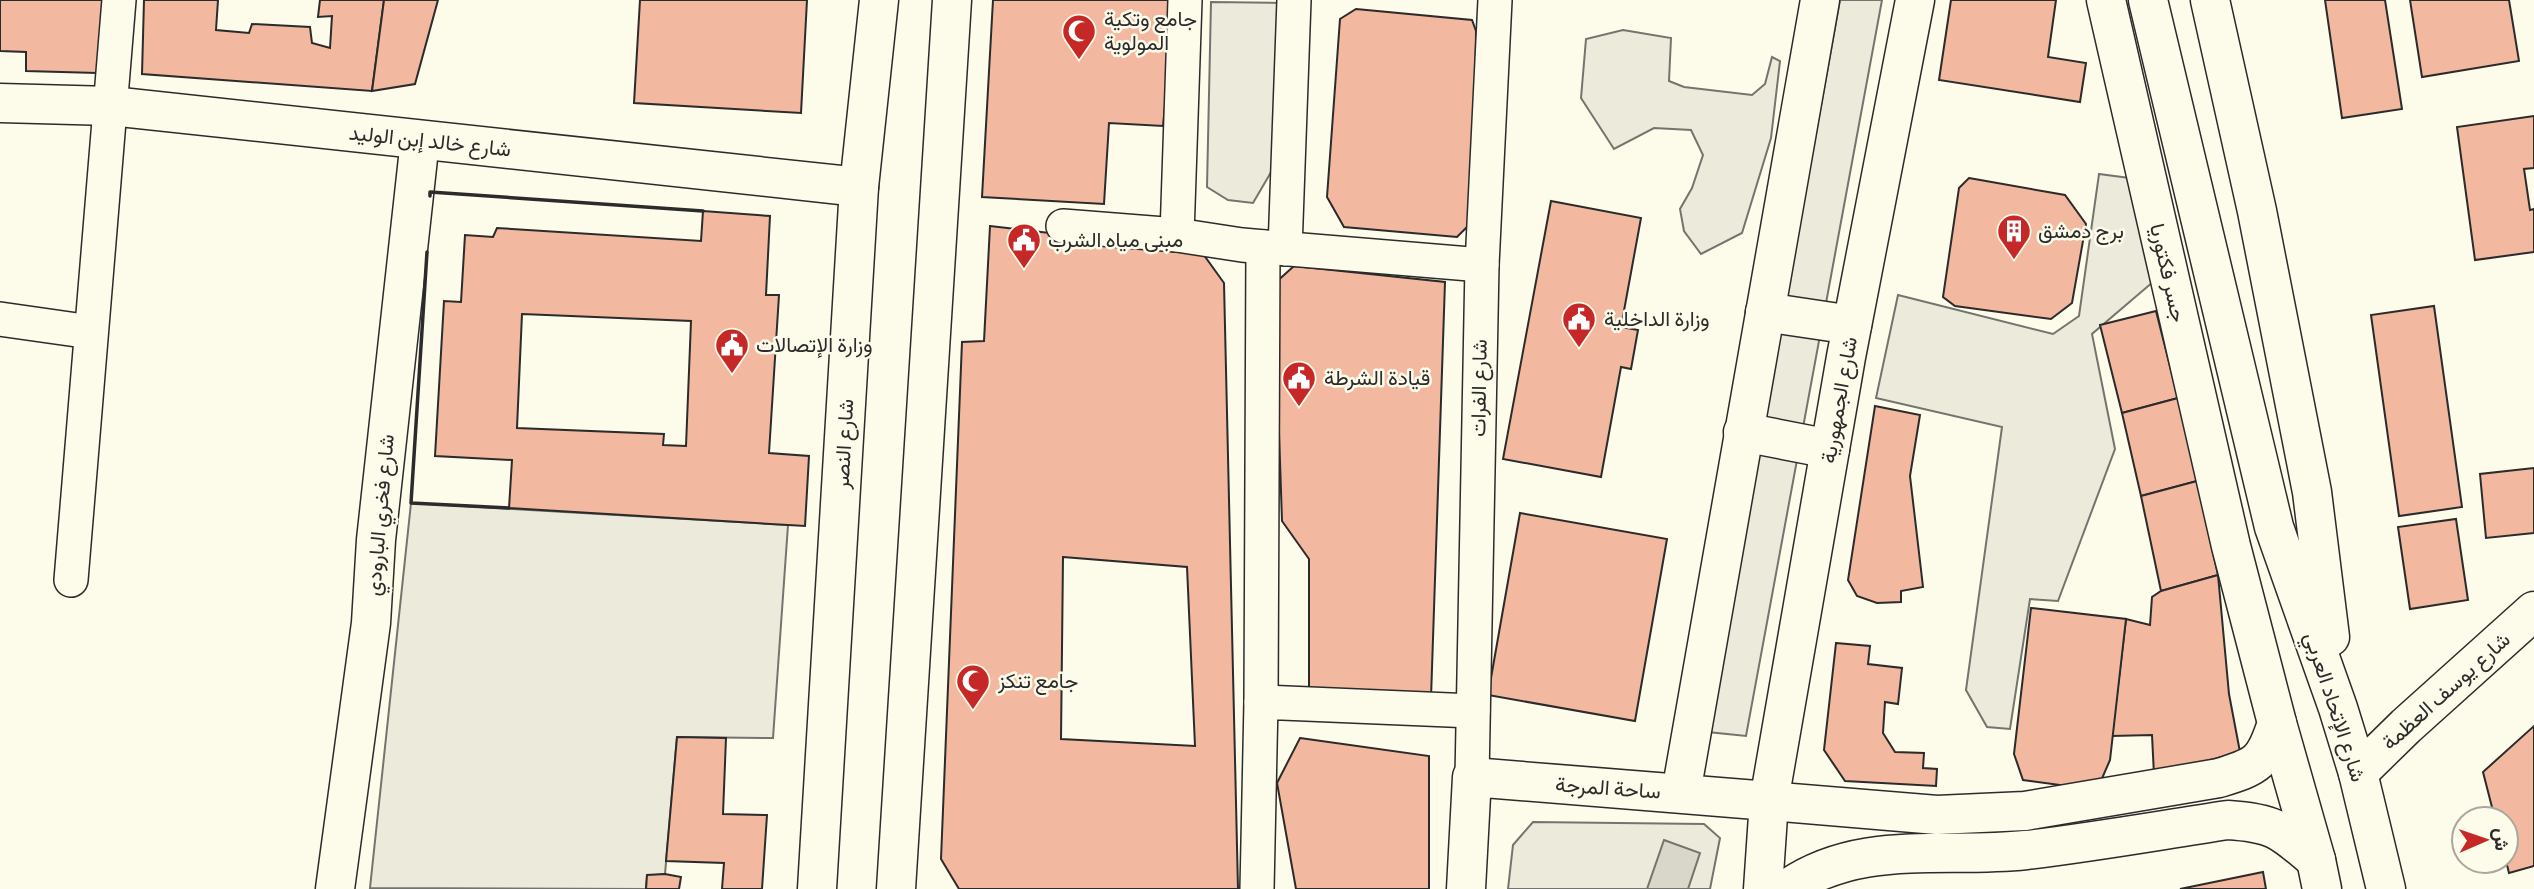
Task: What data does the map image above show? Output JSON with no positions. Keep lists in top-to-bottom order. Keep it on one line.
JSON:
{"streets":{"main road":["شارع خالد إبن الوليد","جسر فكتوريا","شارع الجمهورية","شارع النصر","شارع فخري البارودي","شارع يوسف العظمة","شارع الإتحاد العربي","ساحة المرجة"],"street":["شارع الفرات"]},"crossings":[["شارع خالد إبن الوليد","شارع النصر"],["شارع خالد إبن الوليد","شارع فخري البارودي"],["جسر فكتوريا","شارع الإتحاد العربي"],["جسر فكتوريا","ساحة المرجة"],["شارع الفرات","ساحة المرجة"],["شارع الجمهورية","ساحة المرجة"],["شارع يوسف العظمة","شارع الإتحاد العربي"]],"places":{"mosque":["جامع وتكية المولوية","جامع تنكز"],"building":["برج دمشق"],"public building":["مبنى مياه الشرب","وزارة الداخلية","وزارة الإتصالات","قيادة الشرطة"]},"north":"right"}
